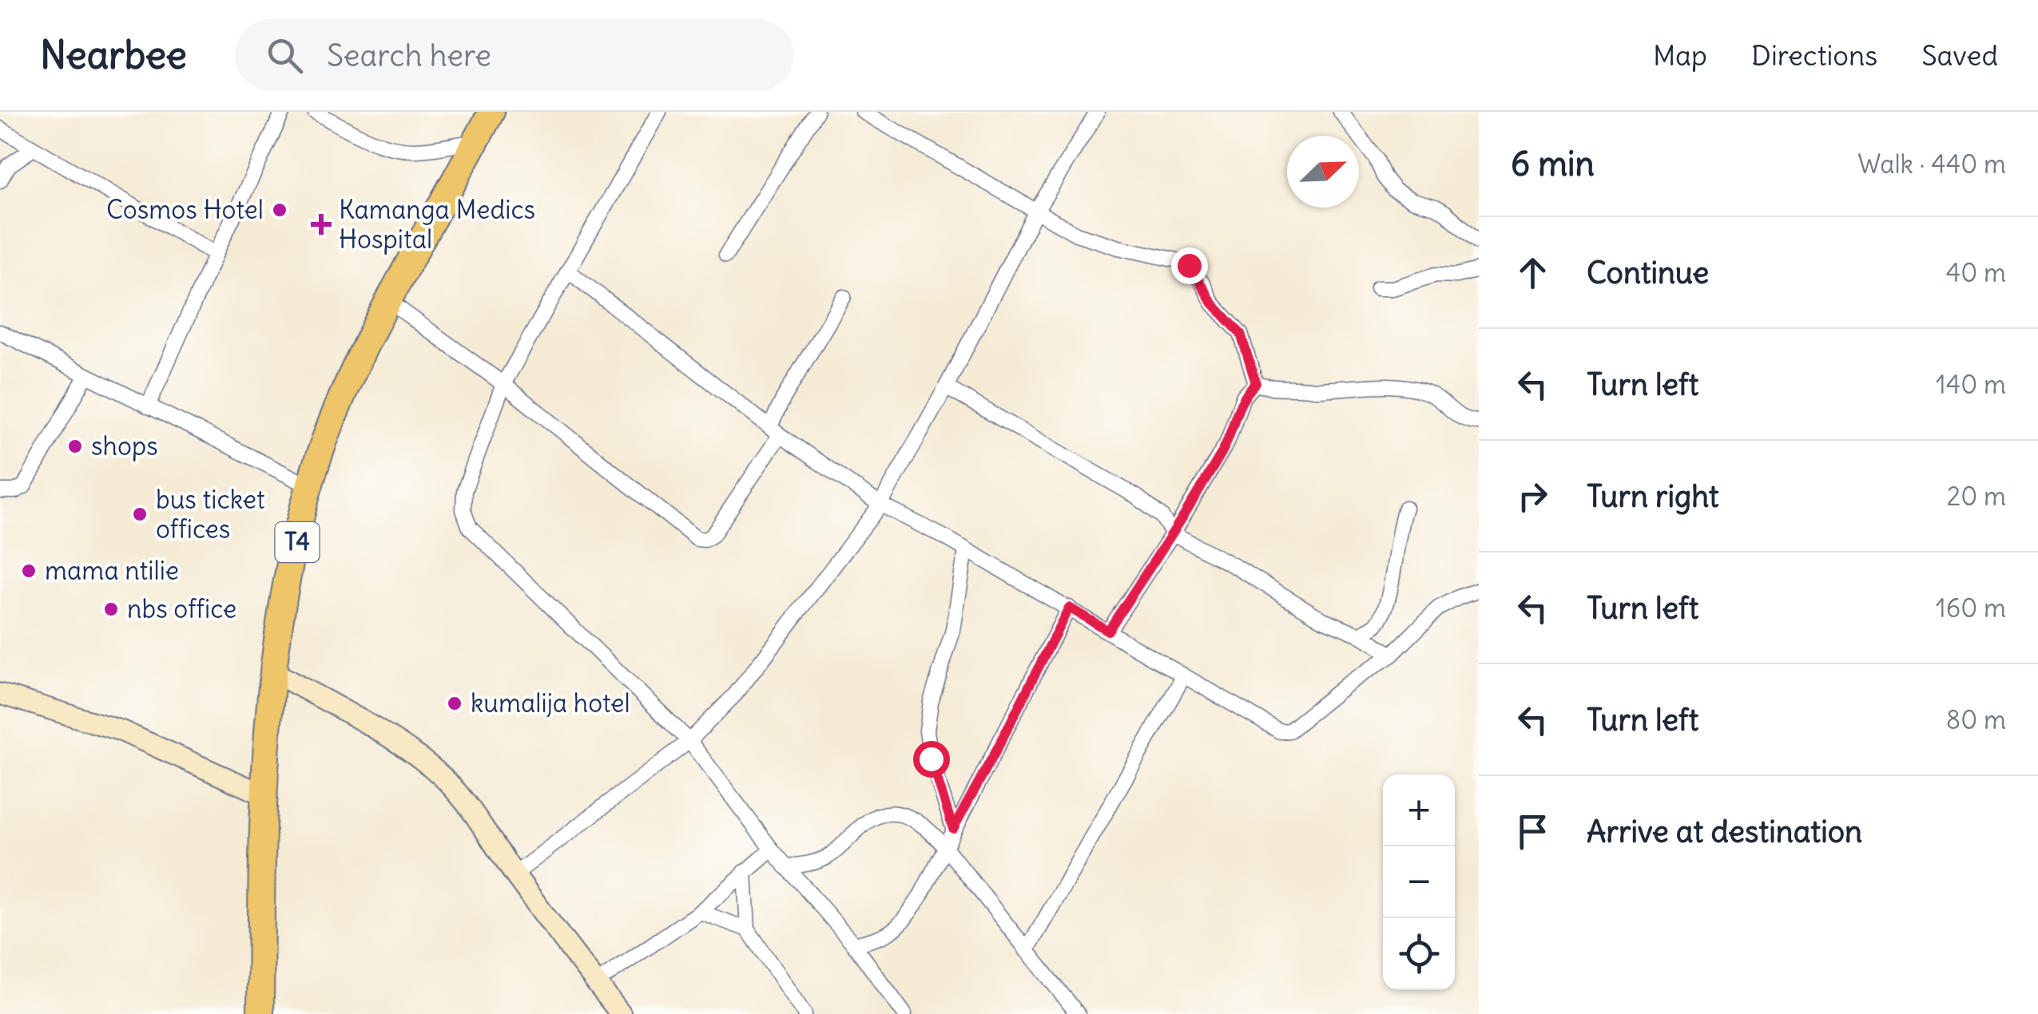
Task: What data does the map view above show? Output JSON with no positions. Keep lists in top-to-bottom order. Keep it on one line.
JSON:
{"streets":{"highway":["T4"]},"places":{"other":["Cosmos Hotel","shops","bus ticket offices","mama ntilie","nbs office","kumalija hotel"],"health":["Kamanga Medics Hospital"]},"north":"top right","page":{"header":"Nearbee","search":"Search here","nav":["Map","Directions","Saved"],"heading":["6 min","Walk · 440 m"],"list":[["Continue","40 m"],["Turn left","140 m"],["Turn right","20 m"],["Turn left","160 m"],["Turn left","80 m"],"Arrive at destination"],"map_buttons":["+","−"]}}
